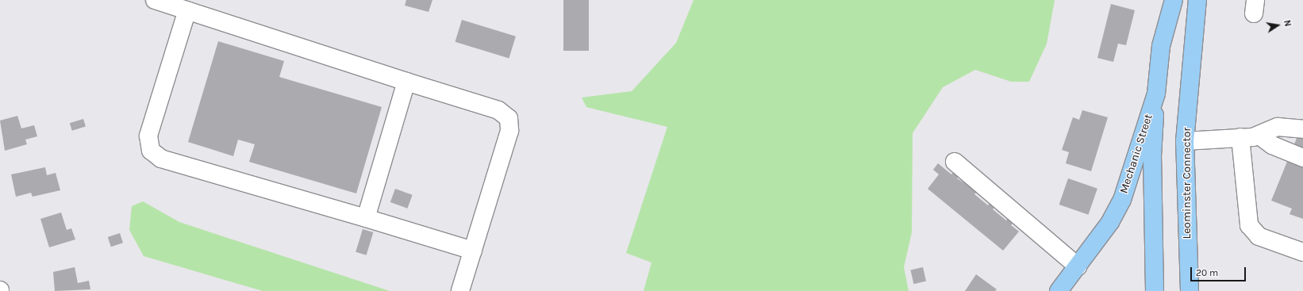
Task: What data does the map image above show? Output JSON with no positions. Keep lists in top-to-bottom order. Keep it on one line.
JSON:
{"streets":{"main road":["Mechanic Street","Leominster Connector"]},"scale_bar":"20 m","north":"right"}
